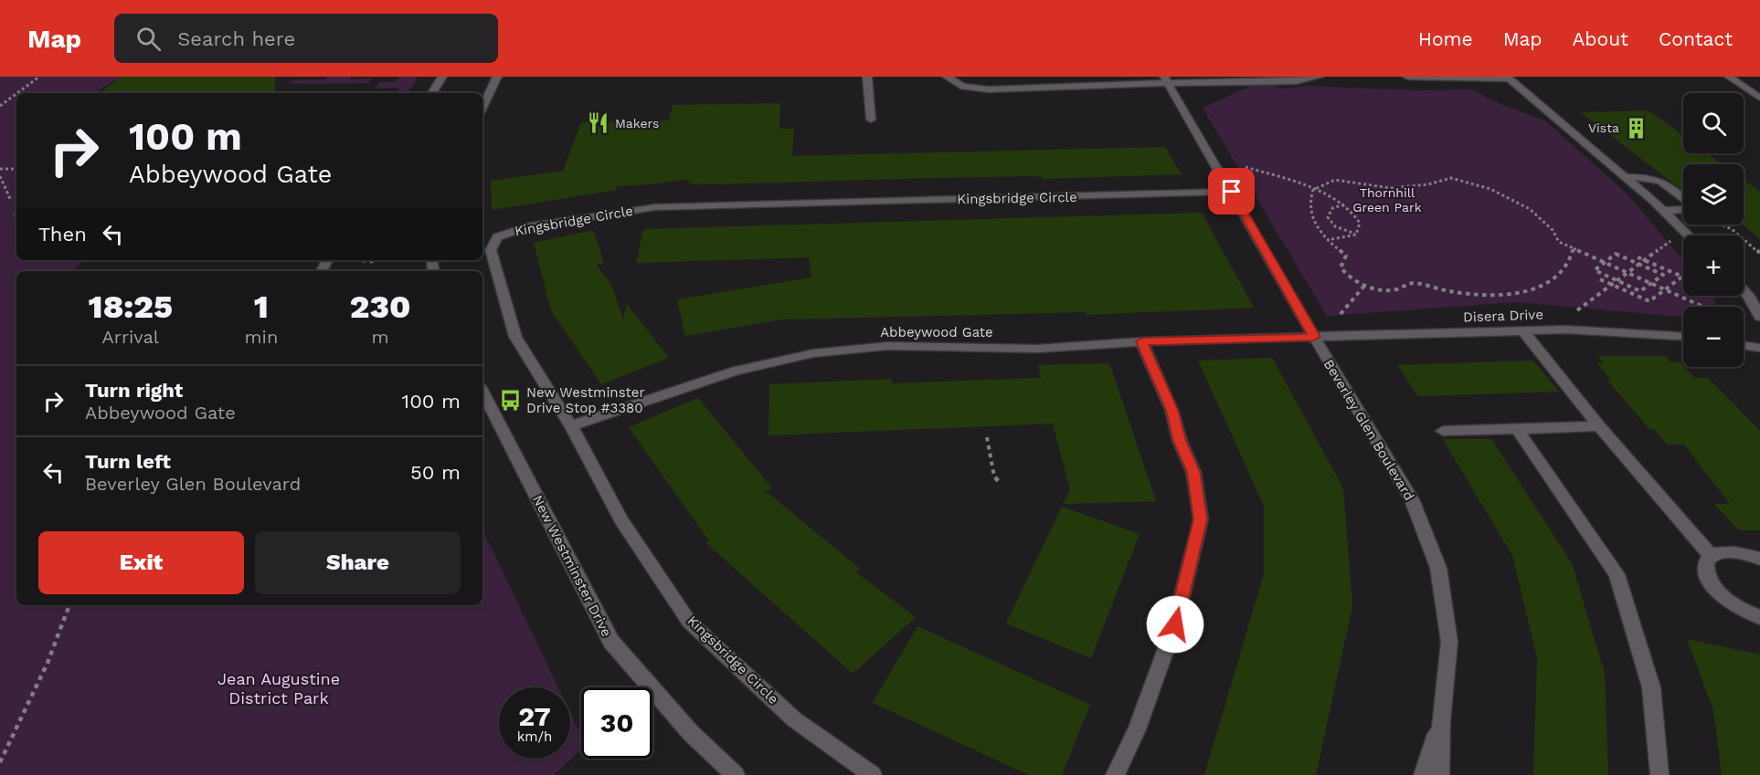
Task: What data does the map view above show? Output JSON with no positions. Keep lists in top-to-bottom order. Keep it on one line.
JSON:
{"streets":{"street":["Kingsbridge Circle","Disera Drive","Abbeywood Gate","Beverley Glen Boulevard","New Westminster Drive"]},"crossings":[["Kingsbridge Circle","Abbeywood Gate"],["Kingsbridge Circle","Beverley Glen Boulevard"],["Disera Drive","Abbeywood Gate"],["Disera Drive","Beverley Glen Boulevard"],["Abbeywood Gate","Beverley Glen Boulevard"]],"parks":["Thornhill Green Park","Jean Augustine District Park"],"places":{"restaurant":["Makers"],"building":["Vista"],"bus stop":["New Westminster Drive Stop #3380"]},"page":{"header":"Map","search":"Search here","nav":["Home","Map","About","Contact"],"map_buttons":["+","−"],"turn":["100 m","Abbeywood Gate"],"then":"Then","eta":["18:25","Arrival","1","min","230","m"],"list":[{"name":"Turn right","note":"Abbeywood Gate","value":"100 m"},{"name":"Turn left","note":"Beverley Glen Boulevard","value":"50 m"}],"buttons":["Exit","Share"],"speed":"27 km/h","limit":"30"}}
